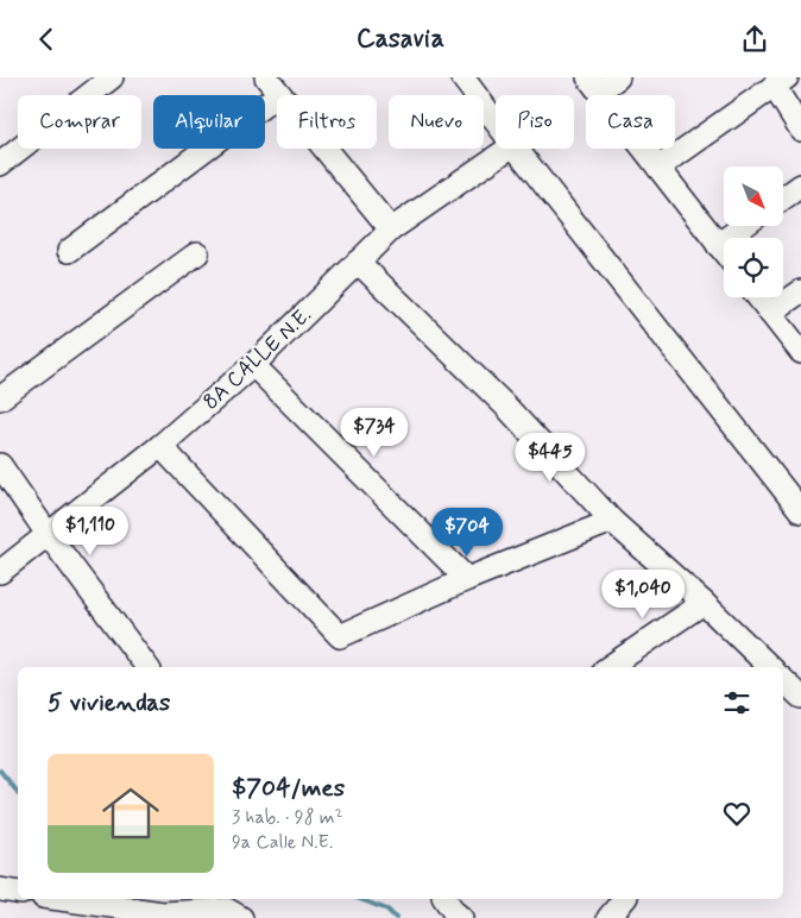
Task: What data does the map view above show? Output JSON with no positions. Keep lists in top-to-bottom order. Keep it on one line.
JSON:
{"streets":{"street":["8A CALLE N.E."]},"north":"bottom right","page":{"header":"Casavia","chip":["Comprar","Alquilar","Filtros","Nuevo","Piso","Casa"],"price":["$734","$445","$1,110","$704","$1,040"],"heading":"5 viviendas","list":[{"name":"$704/mes","note":"3 hab. · 98 m² · 9a Calle N.E."}]}}
